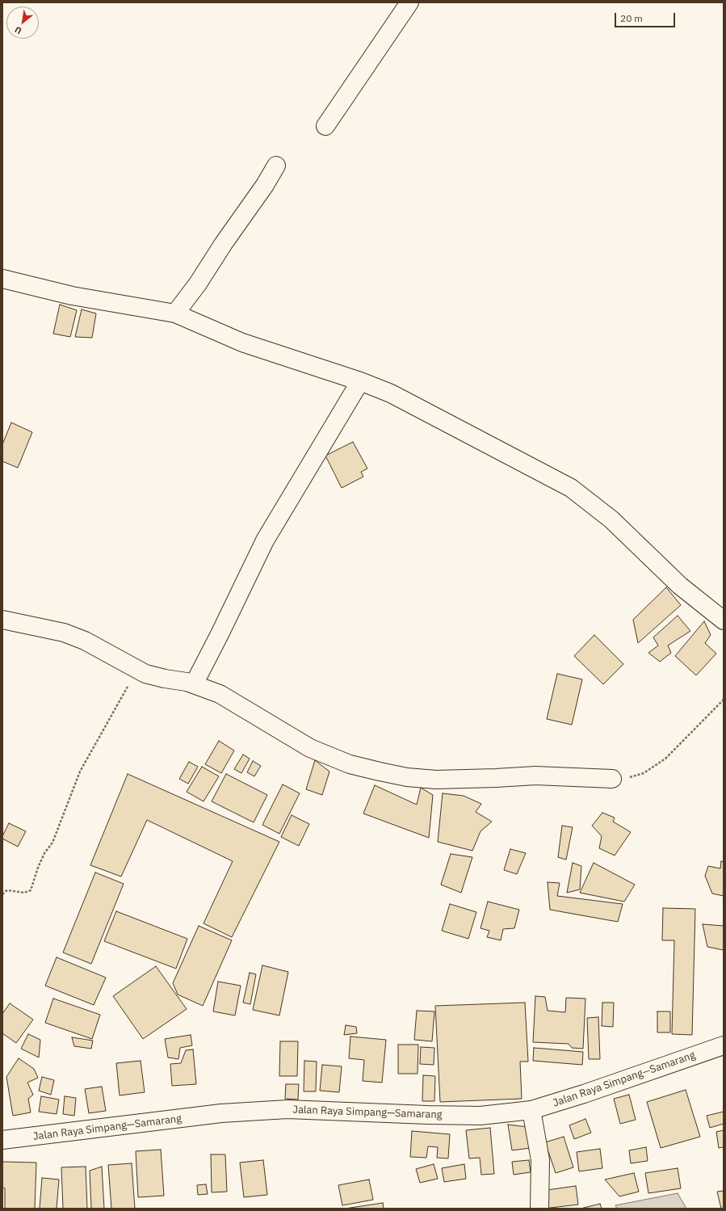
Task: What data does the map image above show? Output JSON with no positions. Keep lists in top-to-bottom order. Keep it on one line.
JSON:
{"streets":{"street":["Jalan Raya Simpang—Samarang"]},"scale_bar":"20 m","north":"bottom left"}
